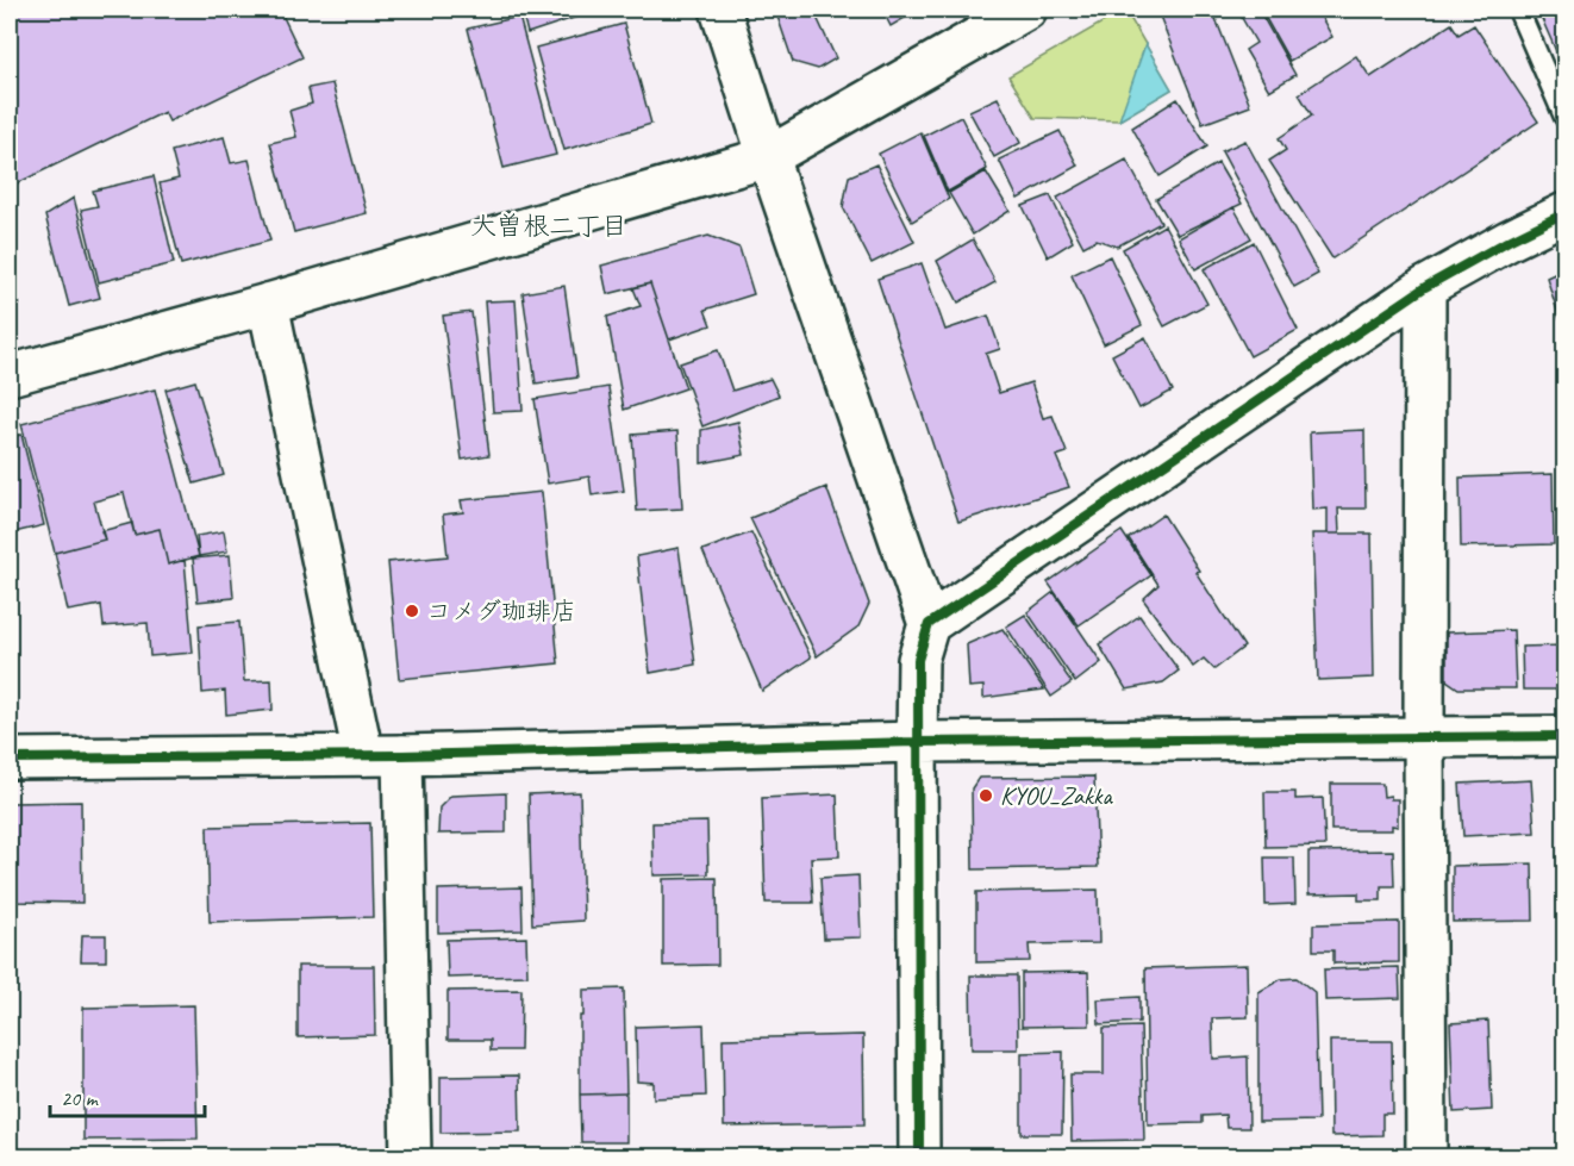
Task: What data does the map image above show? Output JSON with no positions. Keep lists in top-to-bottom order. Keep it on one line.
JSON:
{"districts":["大曽根二丁目"],"places":["コメダ珈琲店","KYOU_Zakka"],"scale_bar":"20 m"}
